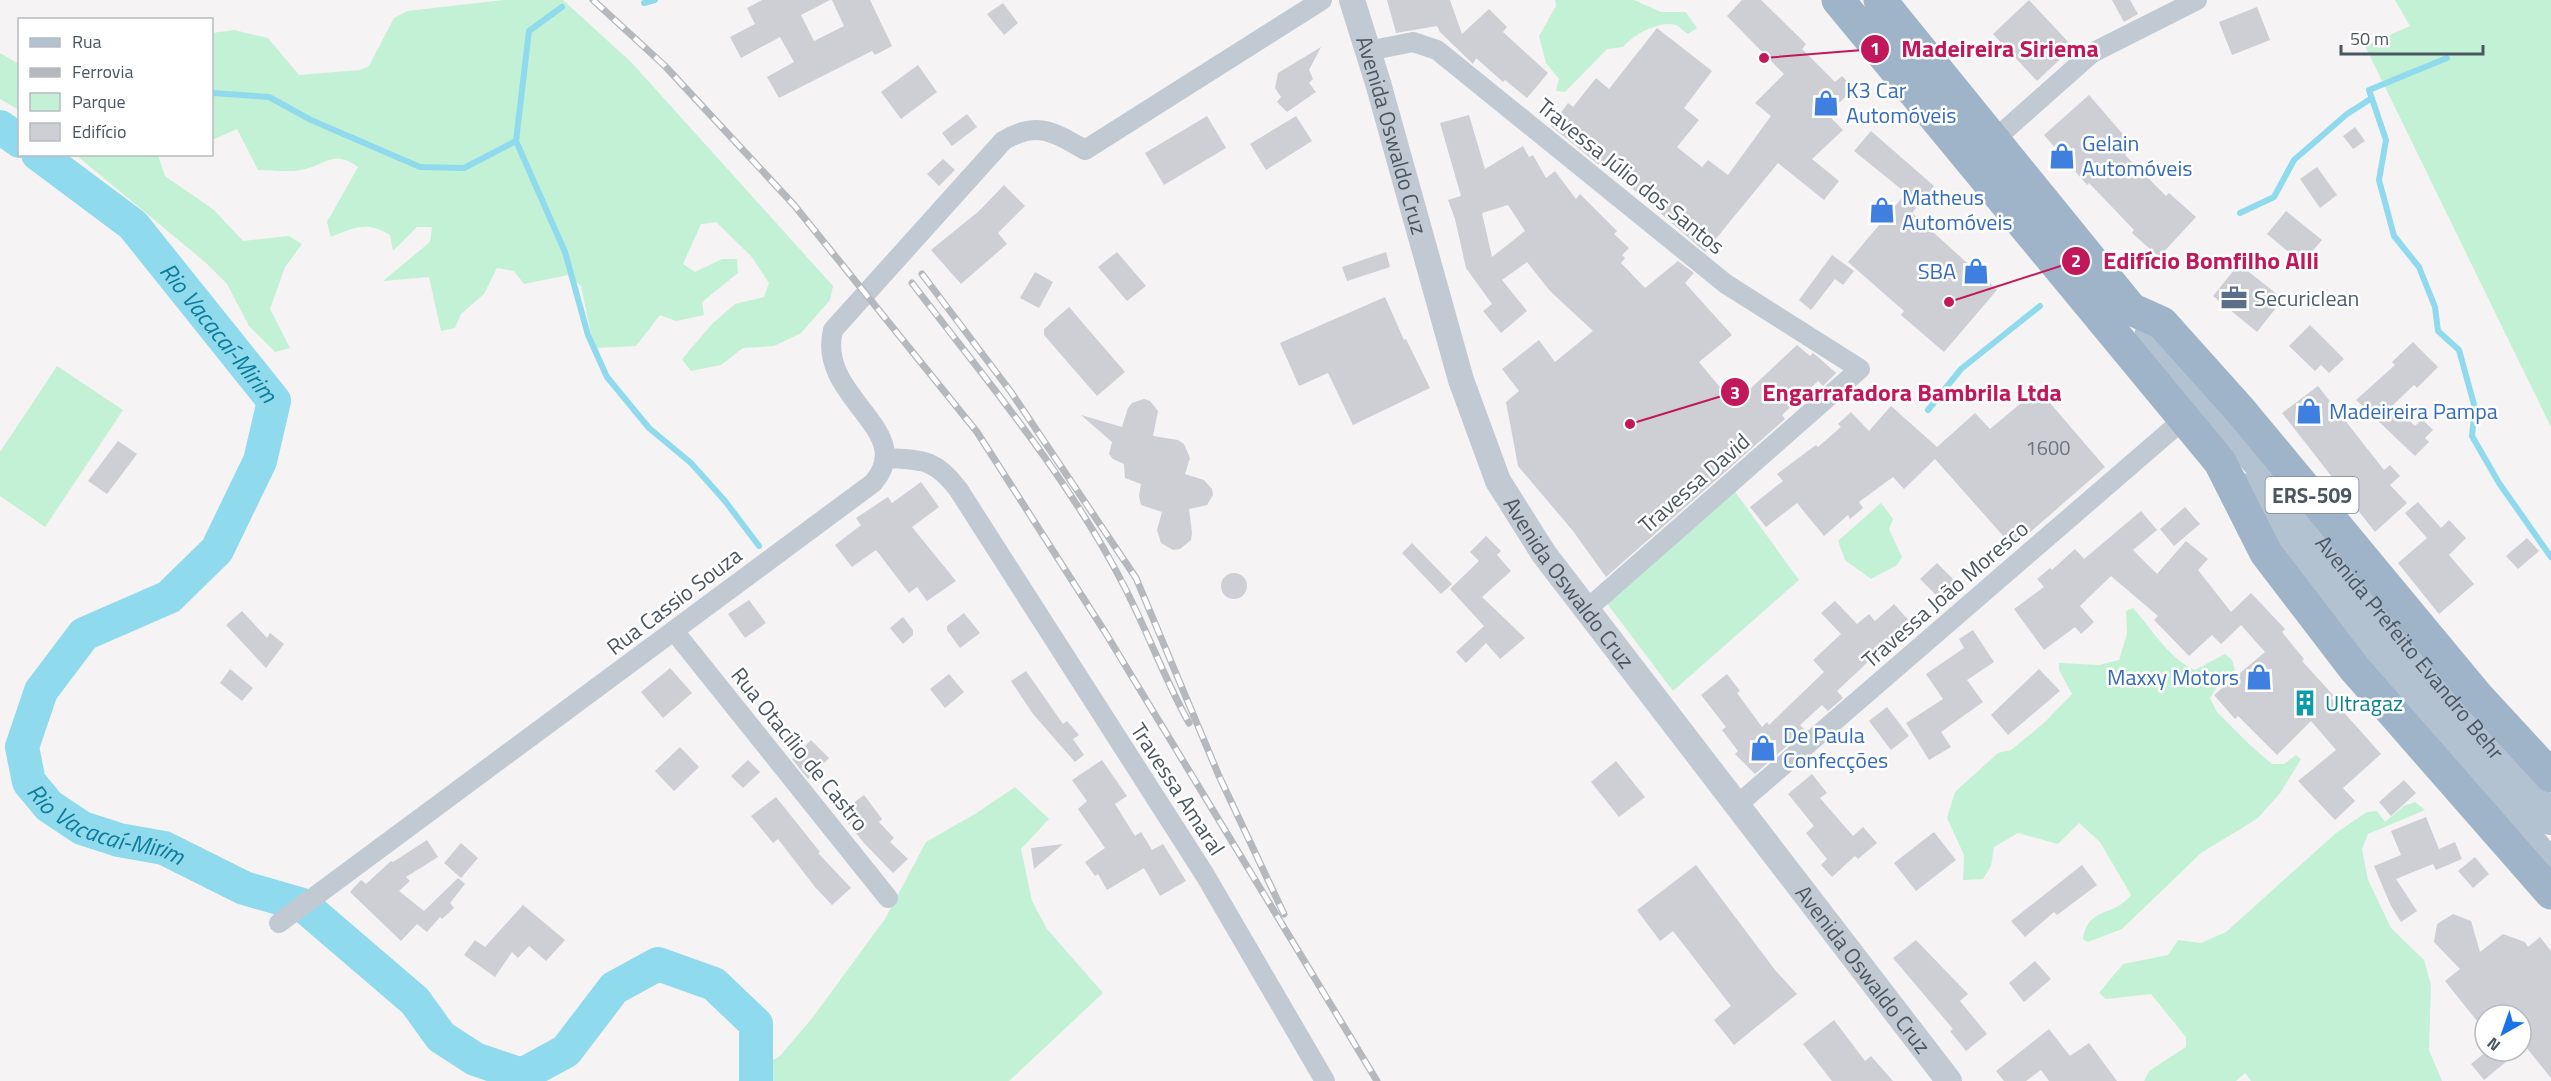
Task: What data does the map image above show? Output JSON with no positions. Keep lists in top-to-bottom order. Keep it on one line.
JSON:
{"streets":{"highway":["ERS-509","Avenida Prefeito Evandro Behr"],"street":["Avenida Oswaldo Cruz","Travessa Júlio dos Santos","Travessa David","Travessa João Moresco","Rua Cassio Souza","Rua Otacílio de Castro","Travessa Amaral"]},"crossings":[["Avenida Oswaldo Cruz","Travessa Júlio dos Santos"],["Avenida Oswaldo Cruz","Travessa David"],["Avenida Oswaldo Cruz","Travessa João Moresco"],["Travessa Júlio dos Santos","Travessa David"],["Travessa João Moresco","Avenida Prefeito Evandro Behr"],["Rua Cassio Souza","Rua Otacílio de Castro"],["Rua Cassio Souza","Travessa Amaral"]],"water":["Rio Vacacaí-Mirim"],"places":{"other":["Madeireira Siriema","Edifício Bomfilho Alli","Engarrafadora Bambrila Ltda"],"shop":["K3 Car Automóveis","Gelain Automóveis","Matheus Automóveis","SBA","Madeireira Pampa","Maxxy Motors","De Paula Confecções"],"office":["Securiclean"],"building":["Ultragaz"]},"house_numbers":["1600"],"legend":["Rua","Ferrovia","Parque","Edifício"],"scale_bar":"50 m","north":"bottom left"}
